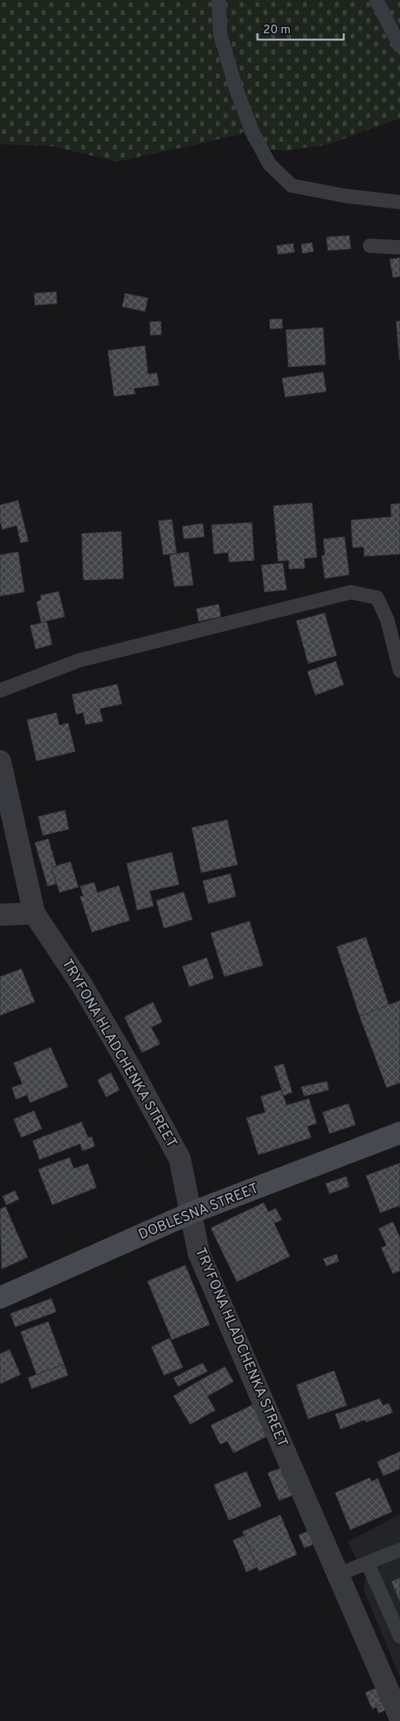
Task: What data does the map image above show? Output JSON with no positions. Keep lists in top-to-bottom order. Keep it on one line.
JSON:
{"streets":{"street":["TRYFONA HLADCHENKA STREET","DOBLESNA STREET"]},"crossings":[["TRYFONA HLADCHENKA STREET","DOBLESNA STREET"]],"scale_bar":"20 m"}
